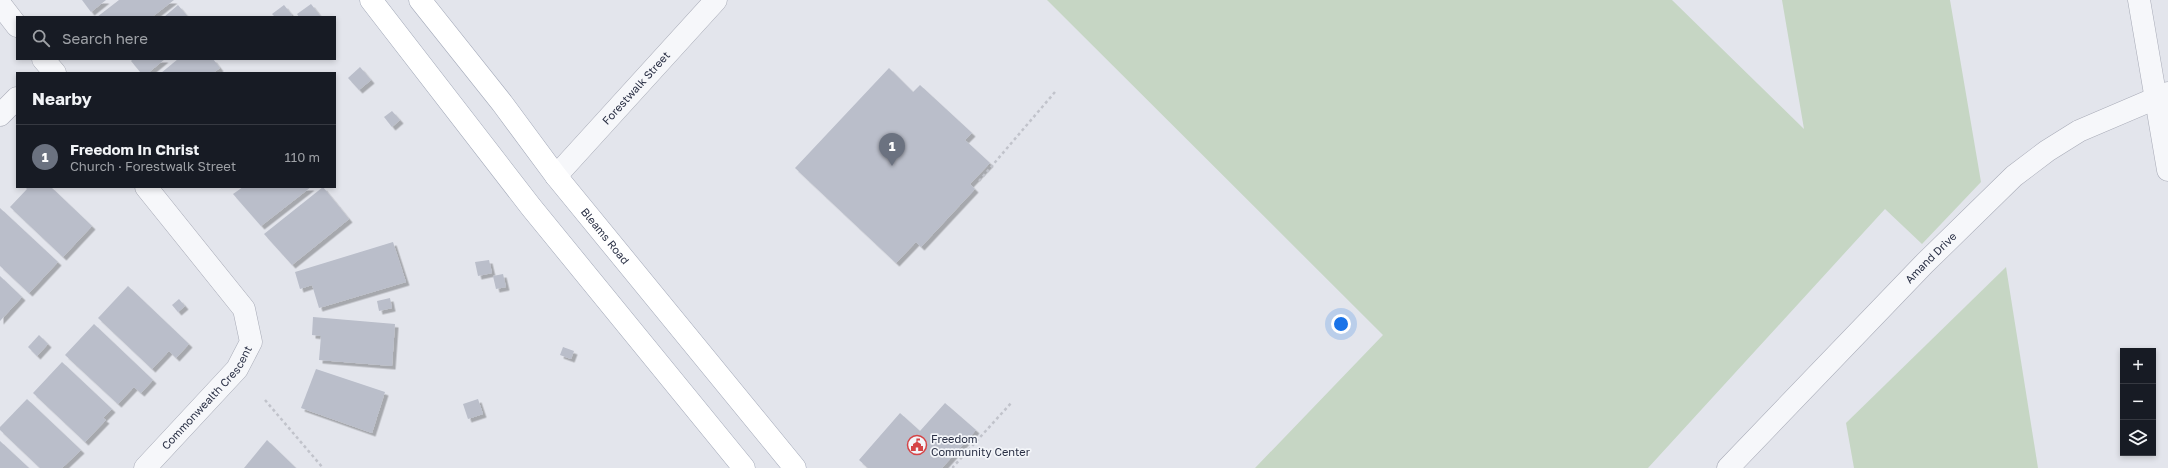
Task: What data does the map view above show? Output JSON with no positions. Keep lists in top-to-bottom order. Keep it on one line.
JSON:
{"streets":{"main road":["Bleams Road"],"street":["Forestwalk Street","Amand Drive","Commonwealth Crescent"]},"crossings":[["Forestwalk Street","Bleams Road"]],"places":{"public building":["Freedom Community Center"]},"page":{"search":"Search here","heading":"Nearby","list":[{"mark":"1","name":"Freedom In Christ","note":"Church · Forestwalk Street","value":"110 m"}],"pins":"1","map_buttons":["+","−"]}}
